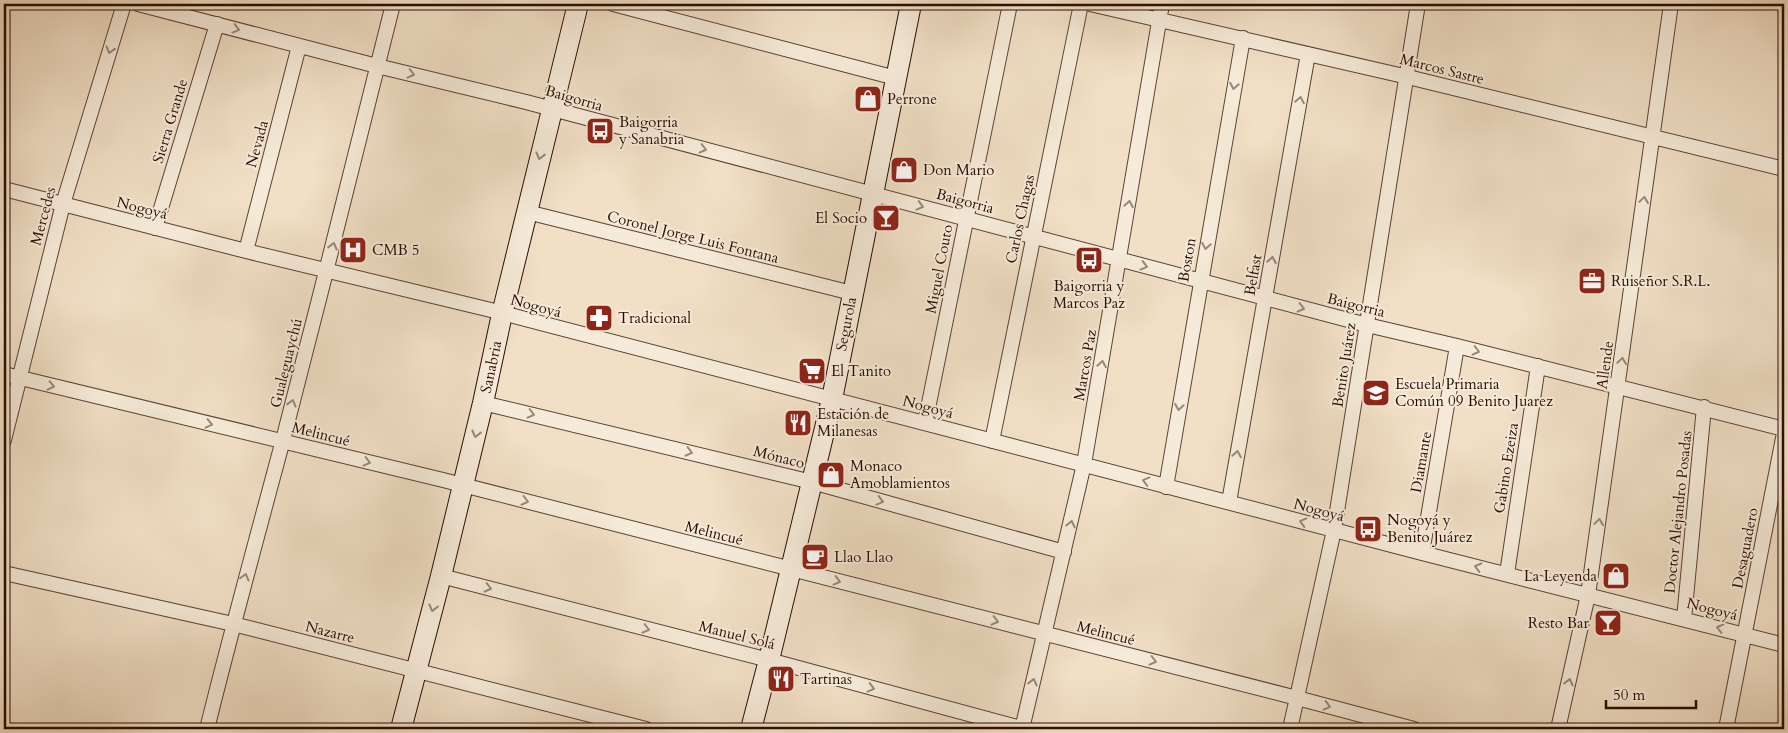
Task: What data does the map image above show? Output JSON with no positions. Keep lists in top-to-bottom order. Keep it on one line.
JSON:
{"streets":{"street":["Marcos Sastre","Baigorria","Sierra Grande","Nevada","Nogoyá","Mercedes","Carlos Chagas","Coronel Jorge Luis Fontana","Boston","Miguel Couto","Belfast","Segurola","Gualeguaychú","Marcos Paz","Benito Juárez","Allende","Sanabria","Melincué","Mónaco","Diamante","Gabino Ezeiza","Doctor Alejandro Posadas","Desaguadero","Nazarre","Manuel Solá"]},"crossings":[["Marcos Sastre","Boston"],["Marcos Sastre","Belfast"],["Marcos Sastre","Marcos Paz"],["Marcos Sastre","Benito Juárez"],["Marcos Sastre","Allende"],["Baigorria","Sierra Grande"],["Baigorria","Nevada"],["Baigorria","Carlos Chagas"],["Baigorria","Boston"],["Baigorria","Miguel Couto"],["Baigorria","Belfast"],["Baigorria","Segurola"],["Baigorria","Gualeguaychú"],["Baigorria","Marcos Paz"],["Baigorria","Benito Juárez"],["Baigorria","Allende"],["Baigorria","Sanabria"],["Baigorria","Diamante"],["Baigorria","Gabino Ezeiza"],["Baigorria","Doctor Alejandro Posadas"],["Sierra Grande","Nogoyá"],["Nevada","Nogoyá"],["Nogoyá","Mercedes"],["Nogoyá","Carlos Chagas"],["Nogoyá","Boston"],["Nogoyá","Miguel Couto"],["Nogoyá","Belfast"],["Nogoyá","Segurola"],["Nogoyá","Gualeguaychú"],["Nogoyá","Marcos Paz"],["Nogoyá","Benito Juárez"],["Nogoyá","Allende"],["Nogoyá","Sanabria"],["Nogoyá","Diamante"],["Nogoyá","Gabino Ezeiza"],["Nogoyá","Doctor Alejandro Posadas"],["Nogoyá","Desaguadero"],["Mercedes","Melincué"],["Coronel Jorge Luis Fontana","Segurola"],["Coronel Jorge Luis Fontana","Sanabria"],["Segurola","Melincué"],["Segurola","Mónaco"],["Segurola","Manuel Solá"],["Gualeguaychú","Melincué"],["Gualeguaychú","Nazarre"],["Marcos Paz","Melincué"],["Marcos Paz","Mónaco"],["Marcos Paz","Manuel Solá"],["Benito Juárez","Melincué"],["Sanabria","Melincué"],["Sanabria","Mónaco"],["Sanabria","Nazarre"],["Sanabria","Manuel Solá"]],"one_way":["Mercedes","Boston","Belfast","Gualeguaychú","Marcos Paz","Allende","Sanabria","Melincué","Mónaco","Manuel Solá"],"places":{"shop":["Perrone","Don Mario","Monaco Amoblamientos","La Leyenda"],"bus stop":["Baigorria y Sanabria","Baigorria y Marcos Paz","Nogoyá y Benito Juárez"],"bar":["El Socio","Resto Bar"],"hospital":["CMB 5"],"office":["Ruiseñor S.R.L."],"pharmacy":["Tradicional"],"supermarket":["El Tanito"],"school or university":["Escuela Primaria Común 09 Benito Juarez"],"restaurant":["Estación de Milanesas","Tartinas"],"cafe":["Llao Llao"]},"scale_bar":"50 m"}
